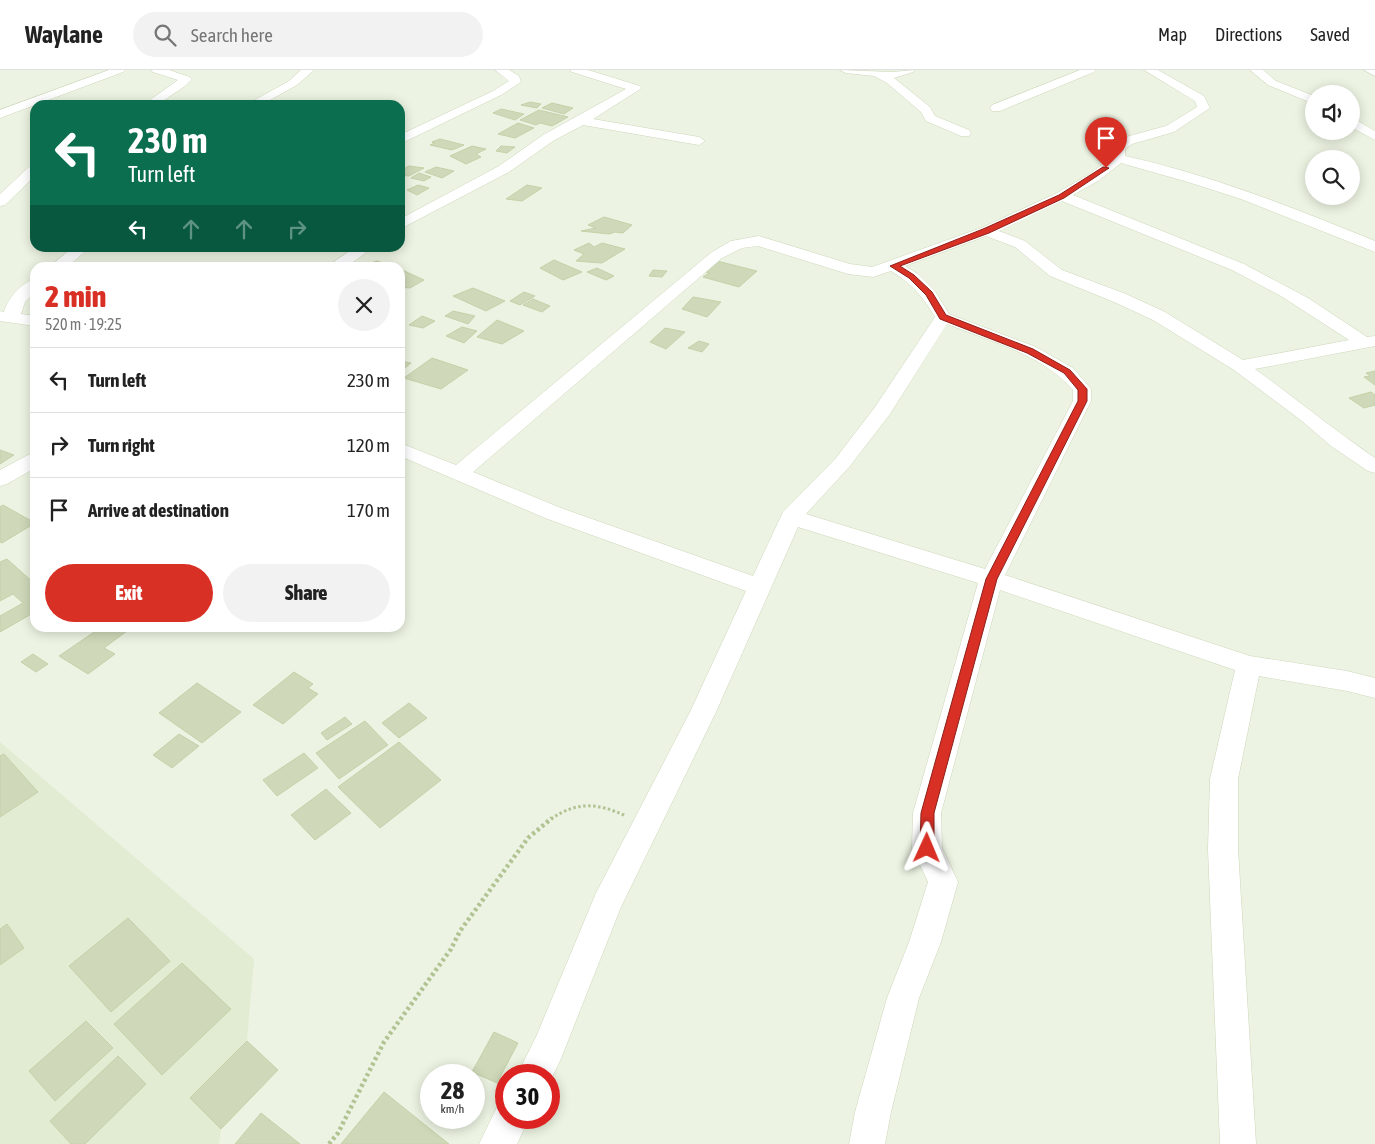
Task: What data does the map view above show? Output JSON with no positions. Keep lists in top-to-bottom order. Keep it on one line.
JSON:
{"page":{"header":"Waylane","search":"Search here","nav":["Map","Directions","Saved"],"turn":["230 m","Turn left"],"heading":["2 min","520 m · 19:25"],"list":[{"name":"Turn left","value":"230 m"},{"name":"Turn right","value":"120 m"},{"name":"Arrive at destination","value":"170 m"}],"buttons":["Exit","Share"],"speed":"28 km/h","limit":"30"}}
